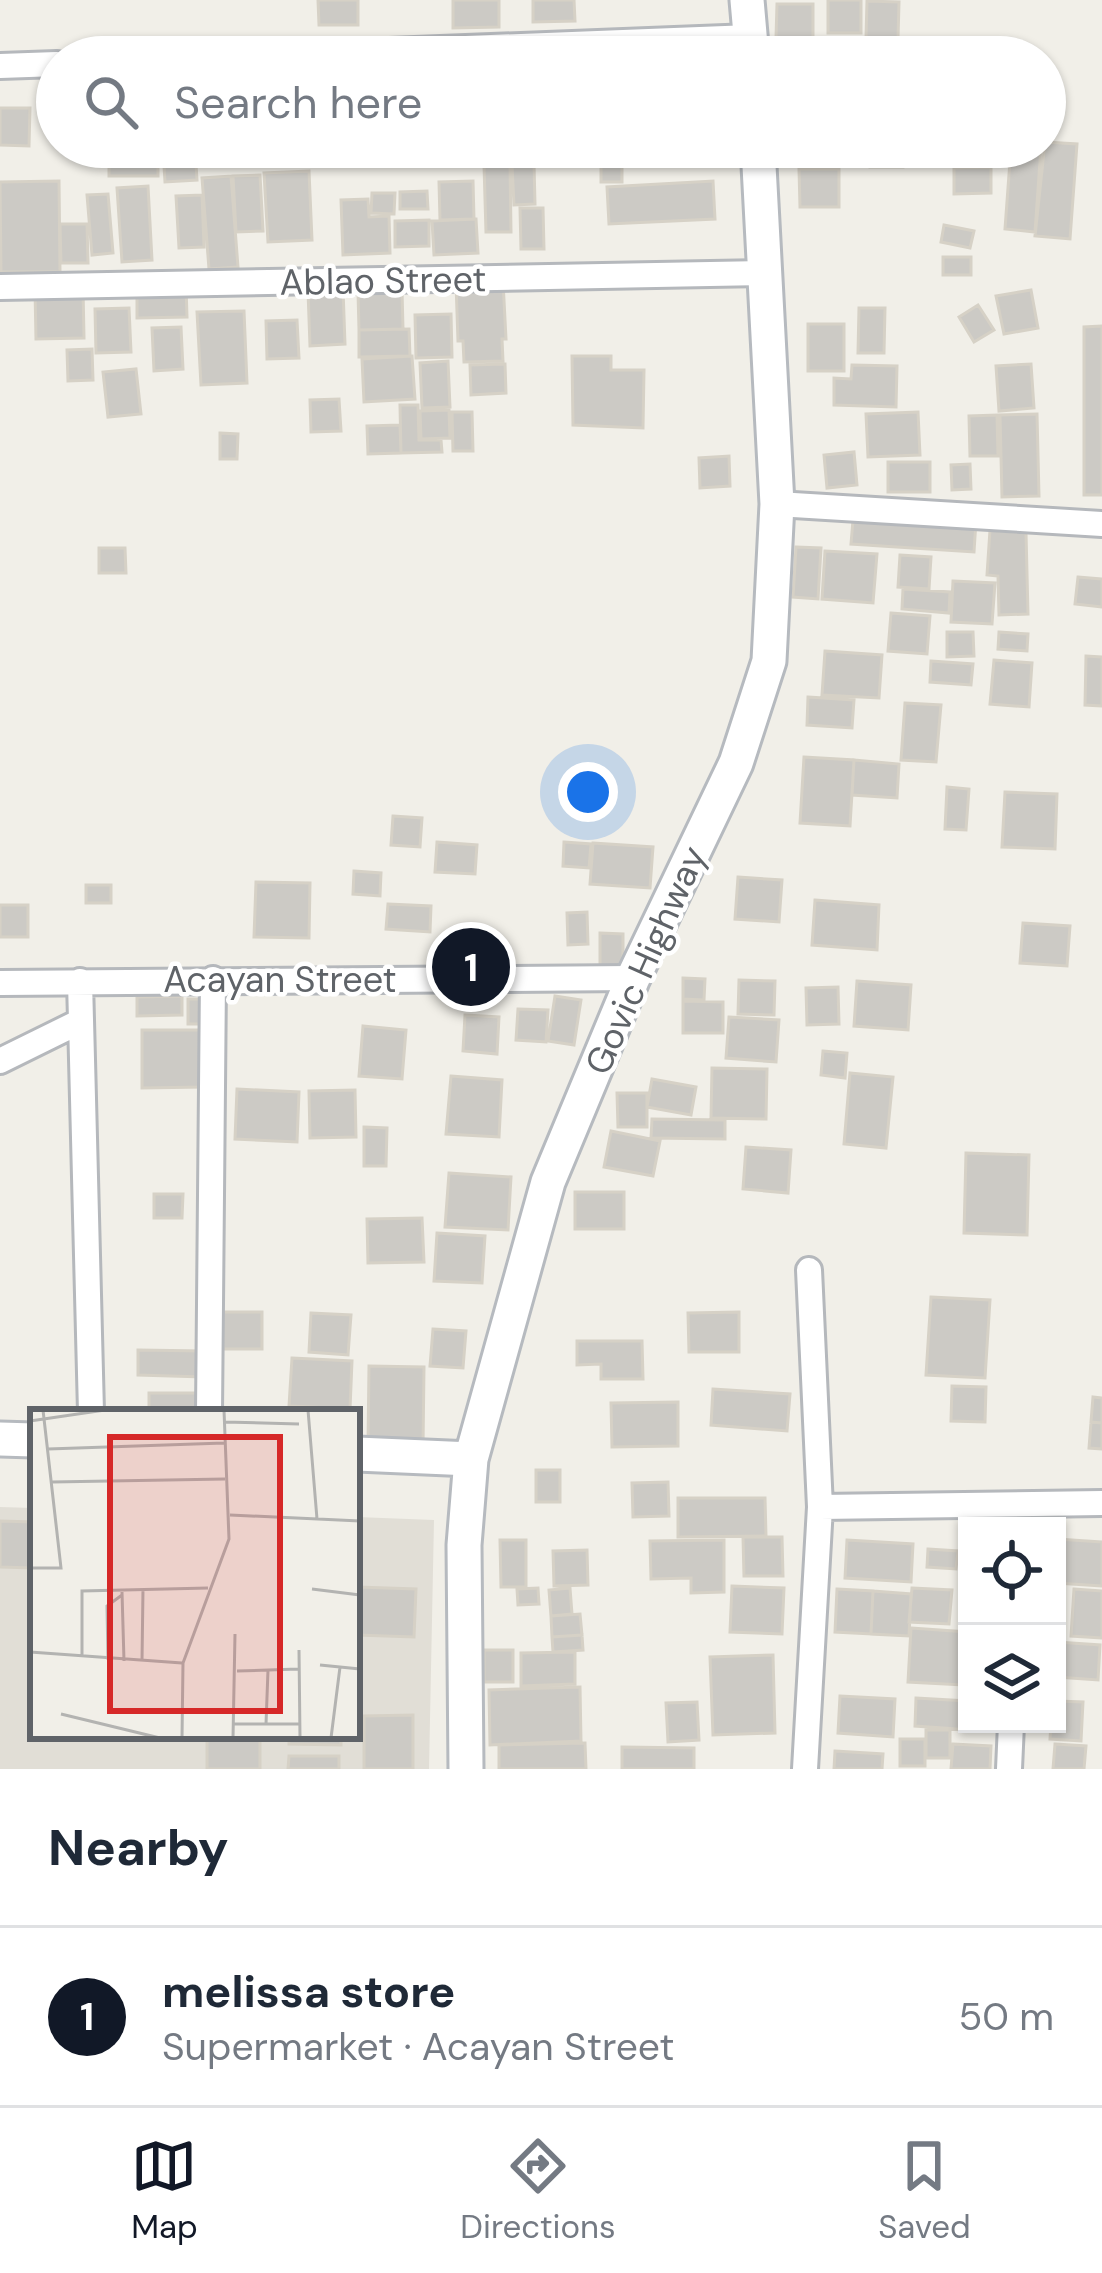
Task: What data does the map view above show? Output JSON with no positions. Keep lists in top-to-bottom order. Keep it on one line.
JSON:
{"streets":{"main road":["Govic Highway"],"street":["Ablao Street","Acayan Street"]},"crossings":[["Ablao Street","Govic Highway"],["Govic Highway","Acayan Street"]],"page":{"search":"Search here","pins":"1","heading":"Nearby","list":[{"mark":"1","name":"melissa store","note":"Supermarket · Acayan Street","value":"50 m"}],"nav":["Map","Directions","Saved"]}}
